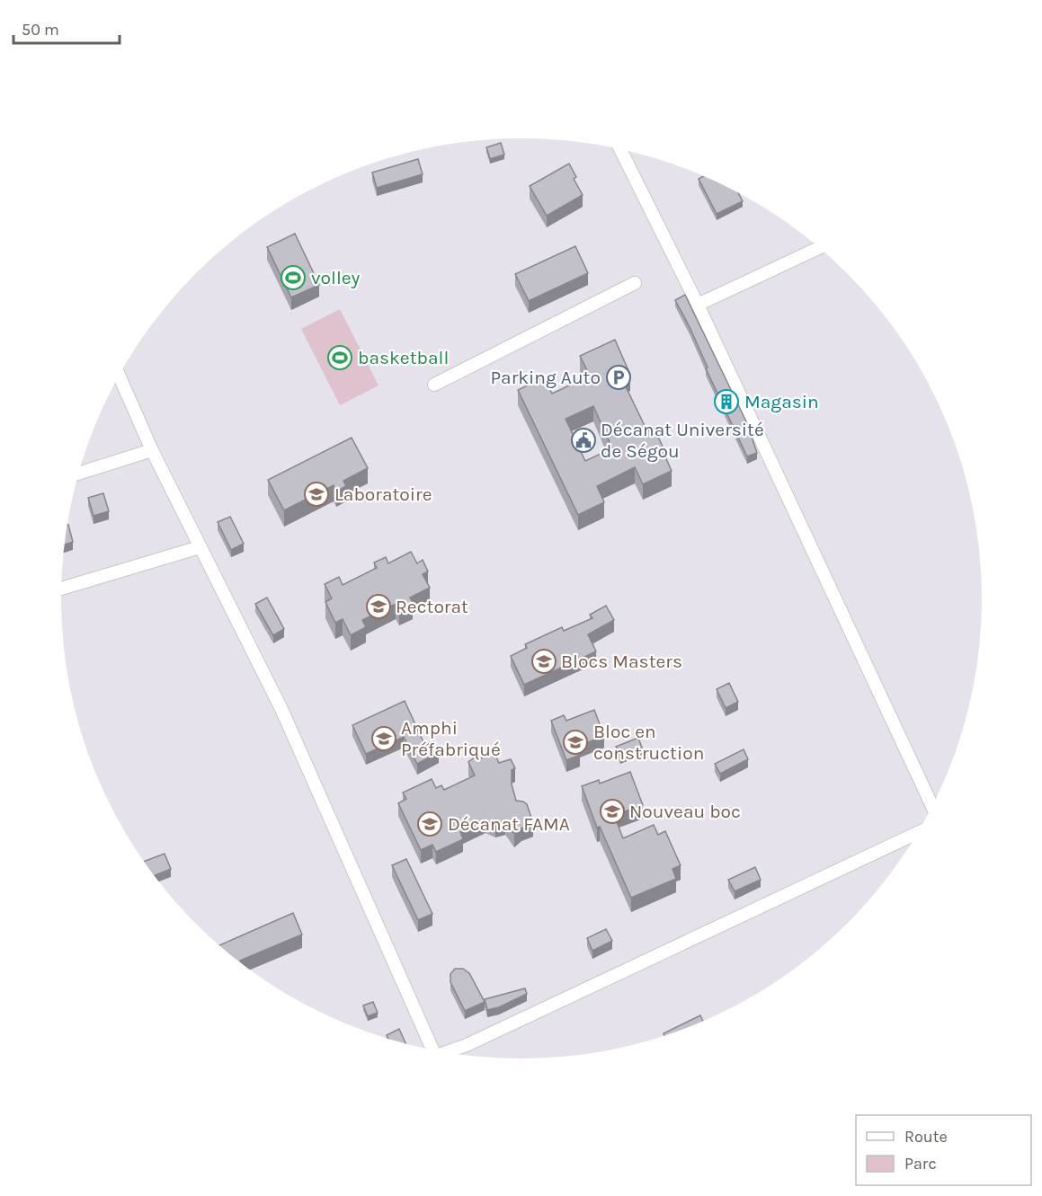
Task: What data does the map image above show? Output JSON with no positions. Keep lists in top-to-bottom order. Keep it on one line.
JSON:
{"places":{"sports":["volley","basketball"],"parking":["Parking Auto"],"building":["Magasin"],"public building":["Décanat Université de Ségou"],"school or university":["Laboratoire","Rectorat","Blocs Masters","Amphi Préfabriqué","Bloc en construction","Nouveau boc","Décanat FAMA"]},"legend":["Route","Parc"],"scale_bar":"50 m"}
